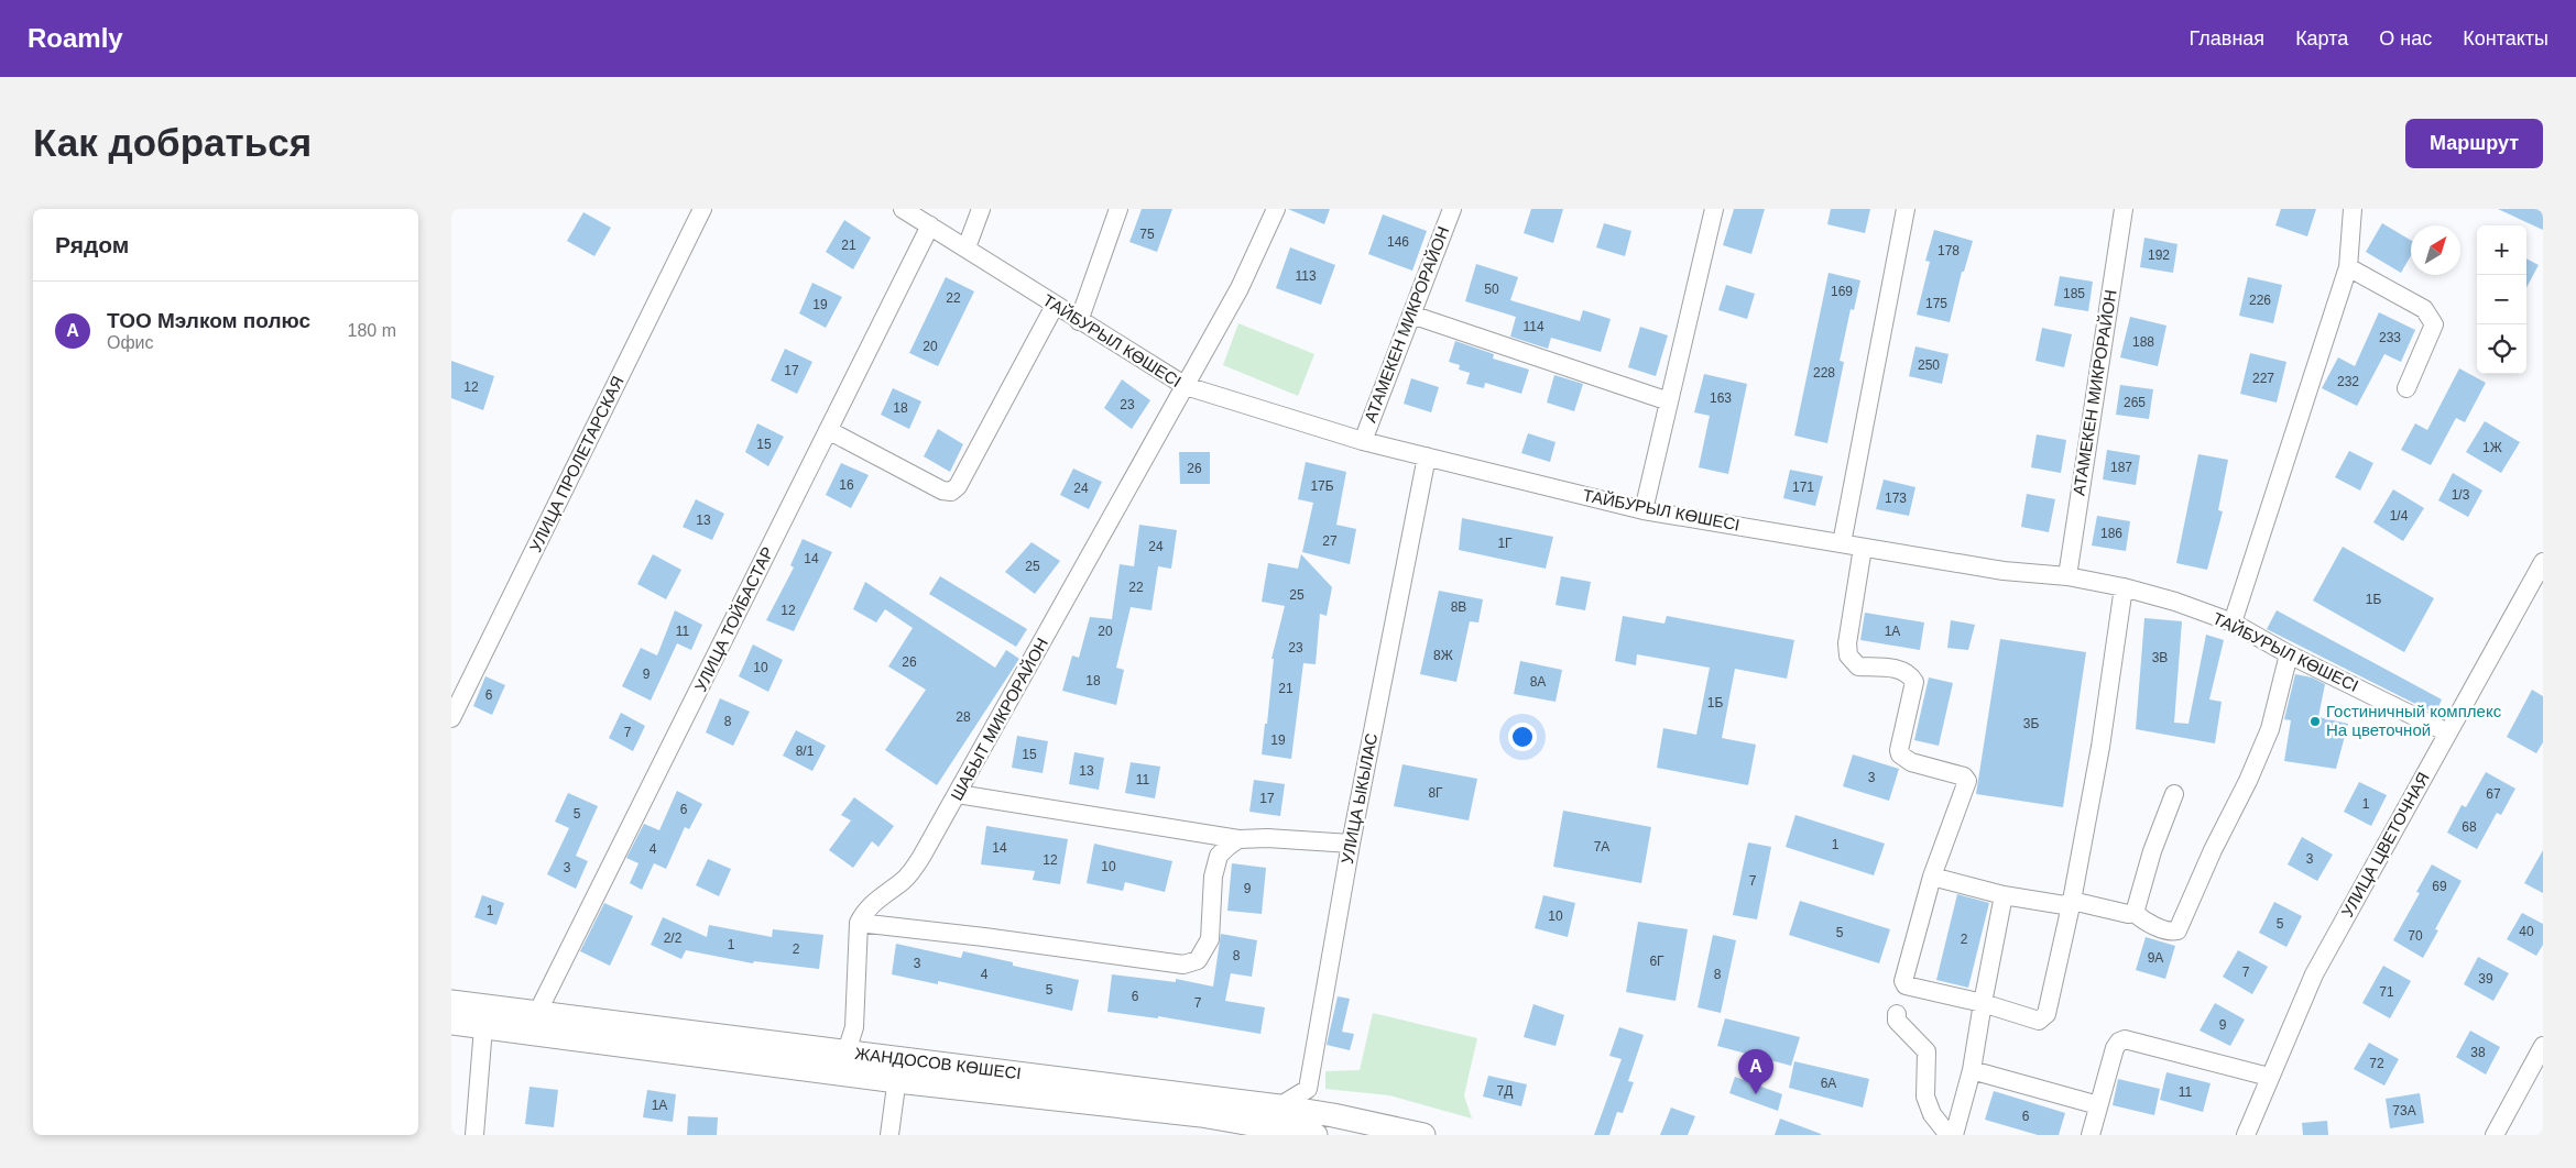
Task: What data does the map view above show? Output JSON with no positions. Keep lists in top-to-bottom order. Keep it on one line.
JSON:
{"streets":{"main road":["ЖАНДОСОВ КӨШЕСІ"],"street":["АТАМЕКЕН МИКРОРАЙОН","ТАЙБУРЫЛ КӨШЕСІ","УЛИЦА ПРОЛЕТАРСКАЯ","УЛИЦА ТОЙБАСТАР","ШАБЫТ МИКРОРАЙОН","УЛИЦА ЫКЫЛАС","УЛИЦА ЦВЕТОЧНАЯ"]},"crossings":[["АТАМЕКЕН МИКРОРАЙОН","ТАЙБУРЫЛ КӨШЕСІ"],["ТАЙБУРЫЛ КӨШЕСІ","УЛИЦА ТОЙБАСТАР"],["ТАЙБУРЫЛ КӨШЕСІ","ШАБЫТ МИКРОРАЙОН"],["ТАЙБУРЫЛ КӨШЕСІ","УЛИЦА ЫКЫЛАС"],["ТАЙБУРЫЛ КӨШЕСІ","УЛИЦА ЦВЕТОЧНАЯ"],["УЛИЦА ТОЙБАСТАР","ЖАНДОСОВ КӨШЕСІ"],["УЛИЦА ЫКЫЛАС","ЖАНДОСОВ КӨШЕСІ"]],"places":["Гостиничный комплекс На цветочной"],"house_numbers":["75","146","21","178","192","113","50","169","185","22","226","175","19","114","233","188","20","250","17","228","227","232","12","163","265","23","18","15","1Ж","187","26","16","17Б","171","24","1/3","173","1/4","13","186","27","1Г","24","14","25","22","25","1Б","8В","12","11","20","1А","23","8Ж","3В","26","10","9","18","8А","21","6","1Б","28","8","3Б","7","19","8/1","15","13","3","11","8Г","67","17","1","6","5","68","1","7А","14","4","3","12","10","3","7","69","9","1","10","5","40","5","70","2/2","2","1","2","8","9А","6Г","3","7","4","8","39","5","71","6","7","9","38","72","6А","7Д","11","1А","73А","6"],"north":"top right","page":{"header":"Roamly","nav":["Главная","Карта","О нас","Контакты"],"buttons":"Маршрут","title":"Как добраться","heading":"Рядом","map_buttons":["+","−"],"list":[{"mark":"A","name":"ТОО Мэлком полюс","note":"Офис","value":"180 m"}],"pins":"A"}}
